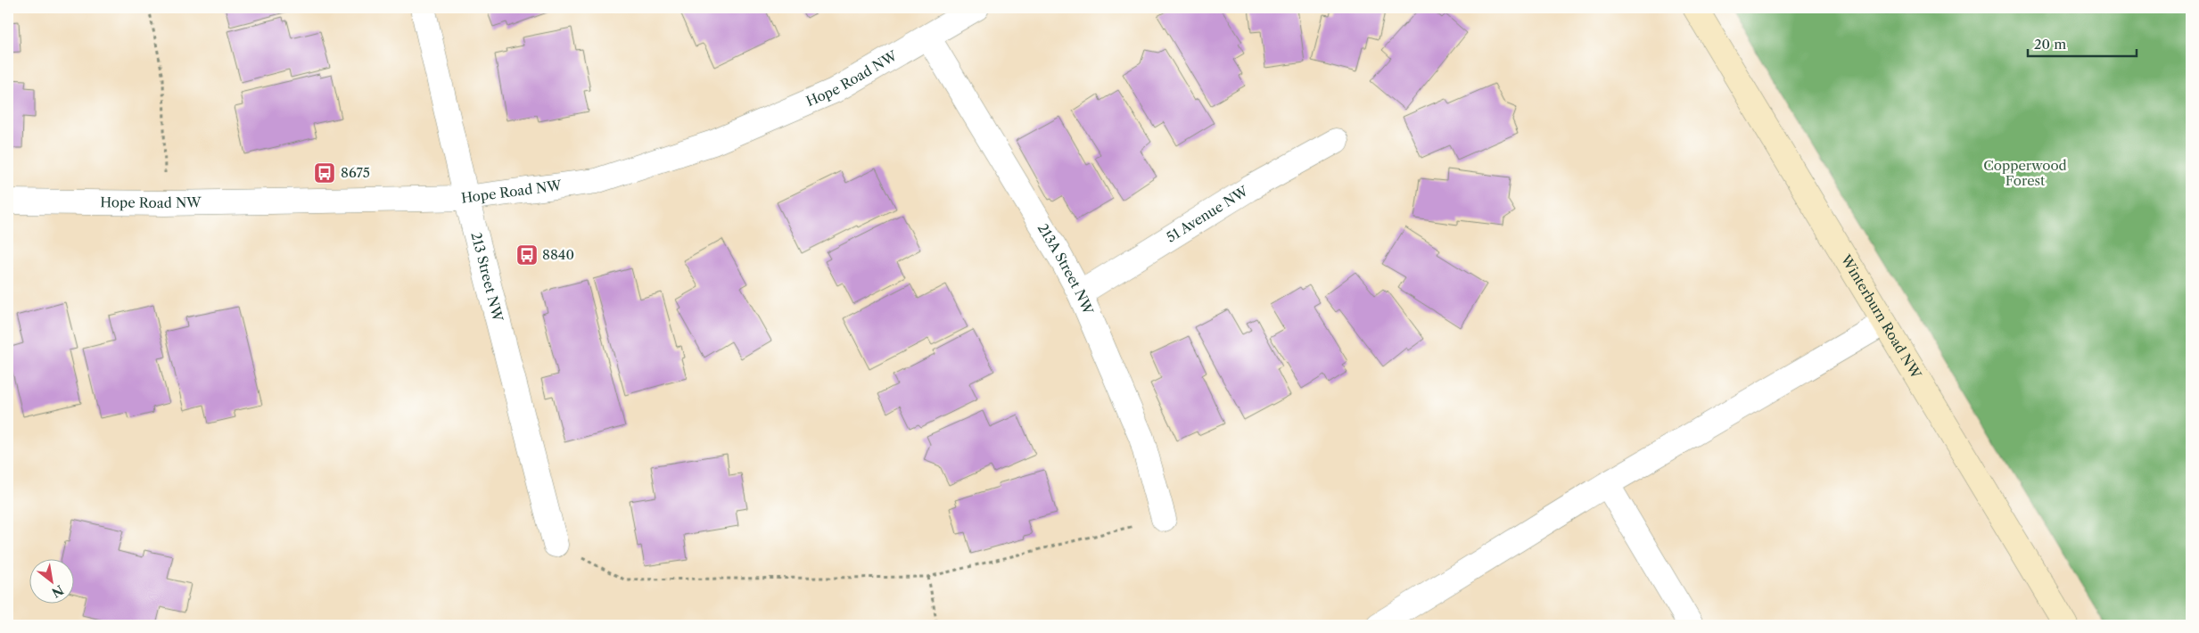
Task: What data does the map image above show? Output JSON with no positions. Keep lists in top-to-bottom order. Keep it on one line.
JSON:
{"streets":{"main road":["Winterburn Road NW"],"street":["Hope Road NW","51 Avenue NW","213A Street NW","213 Street NW"]},"crossings":[["Hope Road NW","213A Street NW"],["Hope Road NW","213 Street NW"],["51 Avenue NW","213A Street NW"]],"parks":["Copperwood Forest"],"places":{"bus stop":["8675","8840"]},"scale_bar":"20 m","north":"bottom right"}
